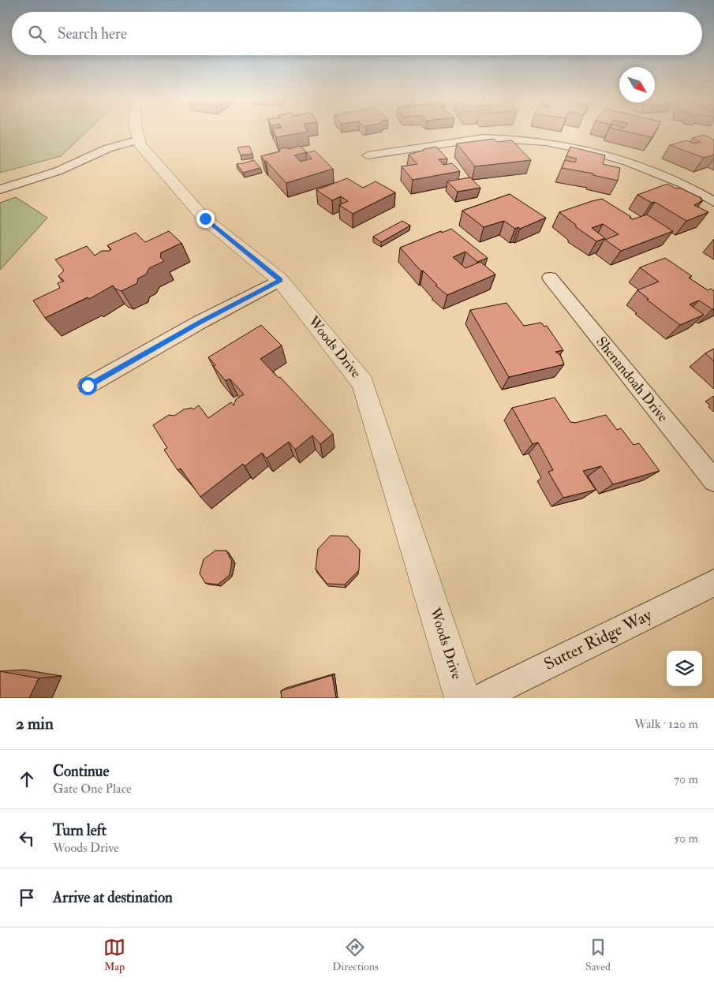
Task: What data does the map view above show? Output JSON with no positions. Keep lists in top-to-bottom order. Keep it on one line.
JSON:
{"streets":{"street":["Woods Drive","Shenandoah Drive","Sutter Ridge Way"]},"north":"bottom right","page":{"search":"Search here","heading":["2 min","Walk · 120 m"],"list":[["Continue","Gate One Place","70 m"],["Turn left","Woods Drive","50 m"],"Arrive at destination"],"nav":["Map","Directions","Saved"]}}
